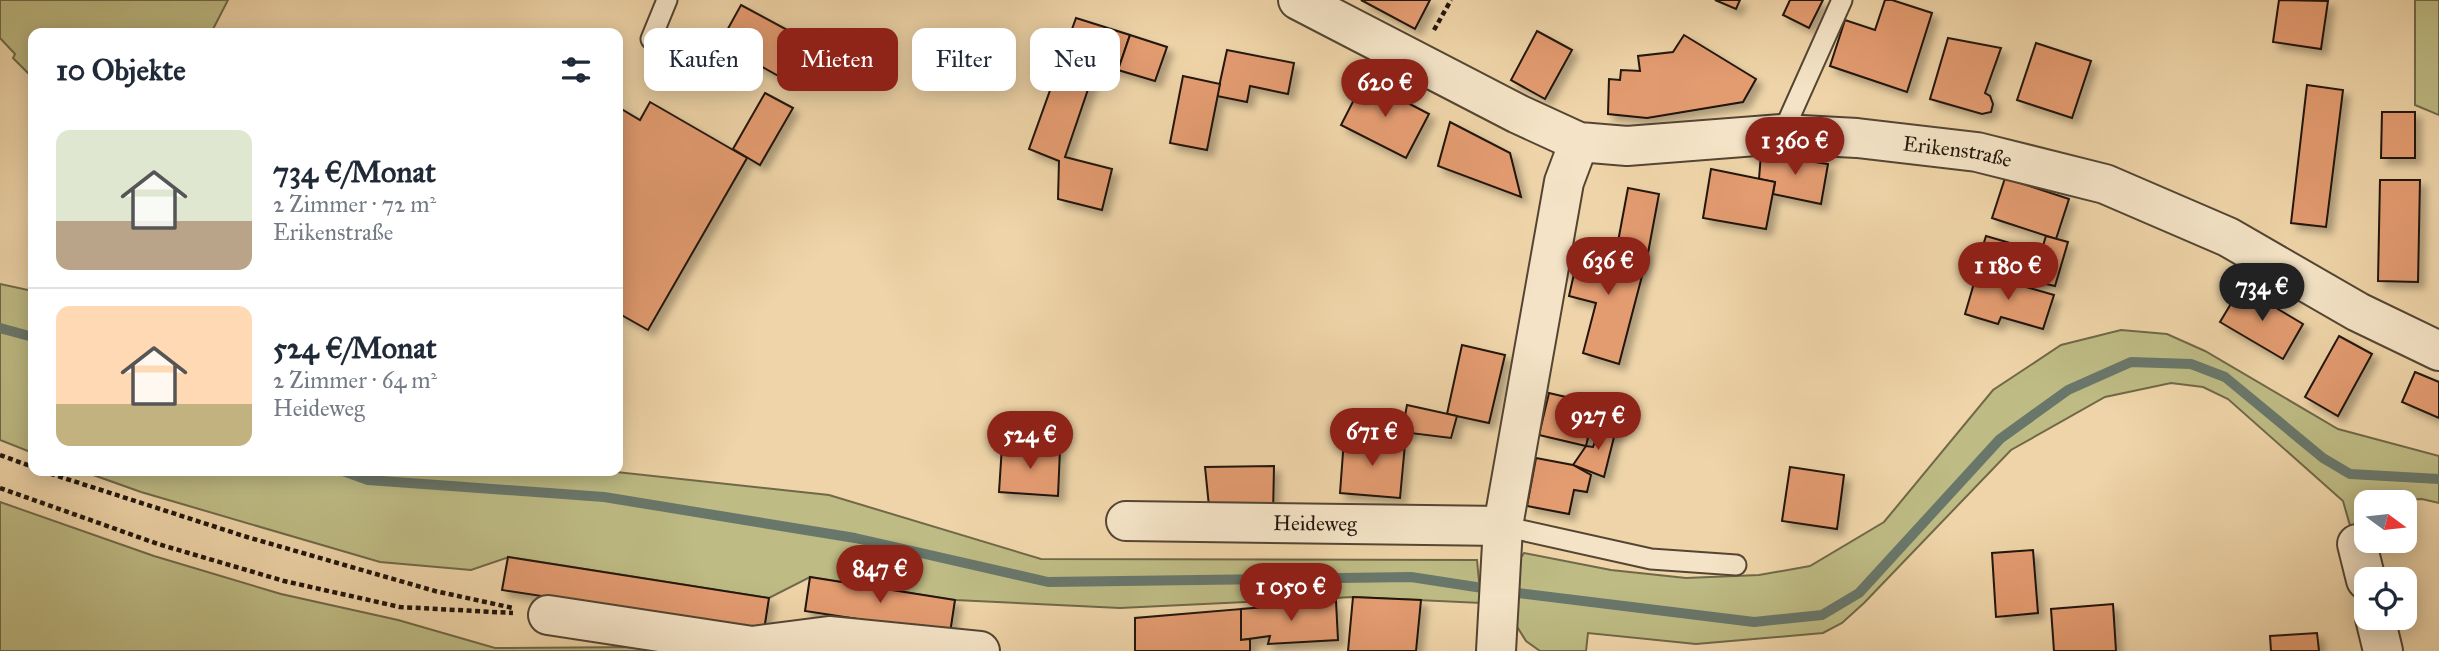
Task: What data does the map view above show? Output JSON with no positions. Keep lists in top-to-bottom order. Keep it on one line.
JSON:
{"streets":{"street":["Erikenstraße","Heideweg"]},"north":"right","page":{"chip":["Kaufen","Mieten","Filter","Neu"],"heading":"10 Objekte","price":["620 €","1 360 €","636 €","1 180 €","734 €","927 €","671 €","524 €","847 €","1 050 €"],"list":[{"name":"734 €/Monat","note":"2 Zimmer · 72 m² · Erikenstraße"},{"name":"524 €/Monat","note":"2 Zimmer · 64 m² · Heideweg"}]}}
